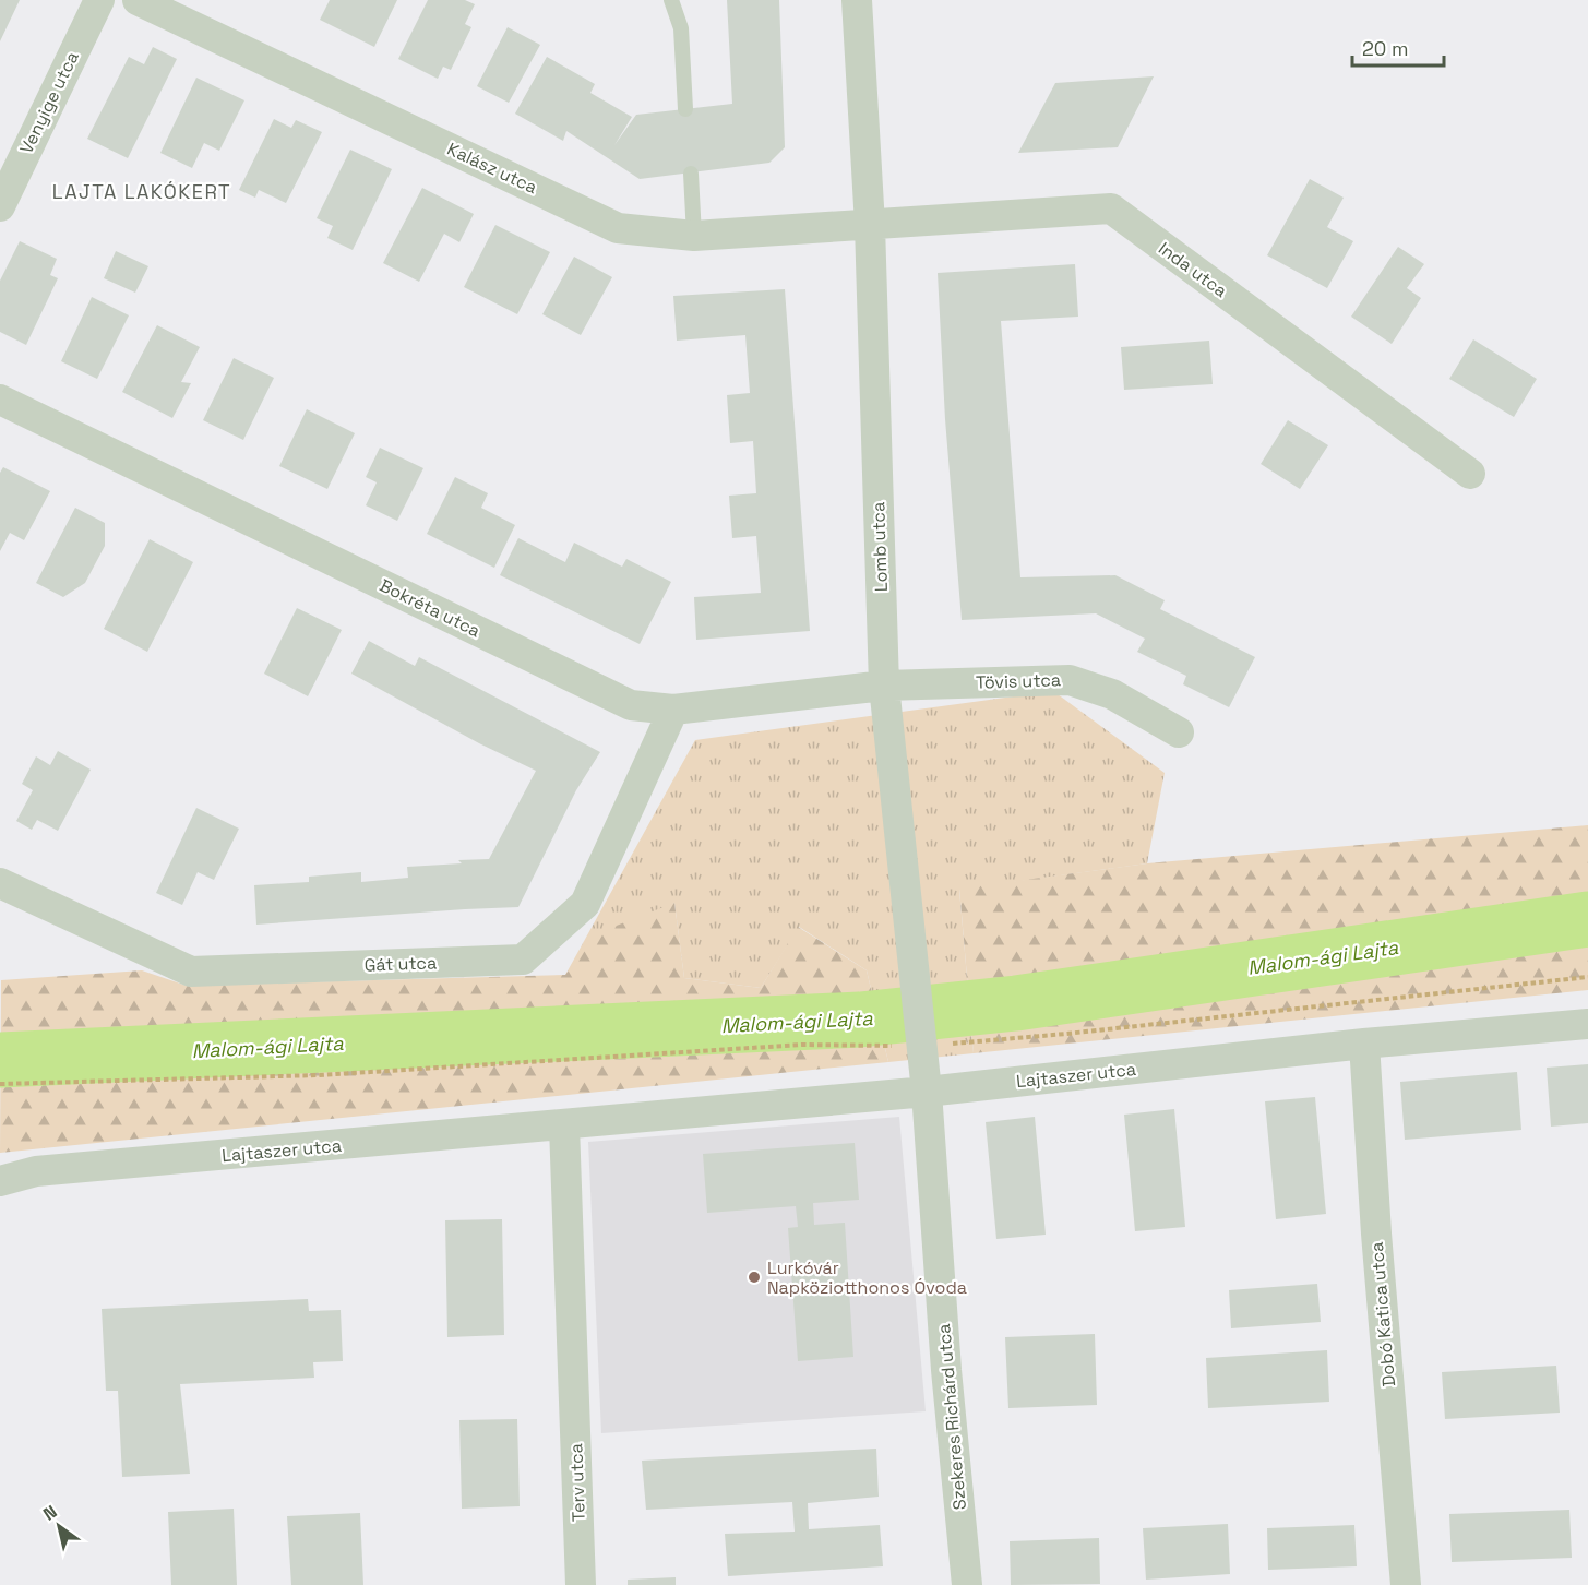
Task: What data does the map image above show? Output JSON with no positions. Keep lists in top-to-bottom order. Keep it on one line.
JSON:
{"streets":{"street":["Venyige utca","Kalász utca","Inda utca","Lomb utca","Bokréta utca","Tövis utca","Gát utca","Lajtaszer utca","Dobó Katica utca","Szekeres Richárd utca","Terv utca"]},"crossings":[["Kalász utca","Inda utca"],["Kalász utca","Lomb utca"],["Inda utca","Lomb utca"],["Lomb utca","Bokréta utca"],["Lomb utca","Tövis utca"],["Lomb utca","Lajtaszer utca"],["Lomb utca","Szekeres Richárd utca"],["Bokréta utca","Tövis utca"],["Bokréta utca","Gát utca"],["Lajtaszer utca","Dobó Katica utca"],["Lajtaszer utca","Szekeres Richárd utca"],["Lajtaszer utca","Terv utca"]],"districts":["LAJTA LAKÓKERT"],"water":["Malom-ági Lajta"],"places":["Lurkóvár Napköziotthonos Óvoda"],"scale_bar":"20 m","north":"top left"}
